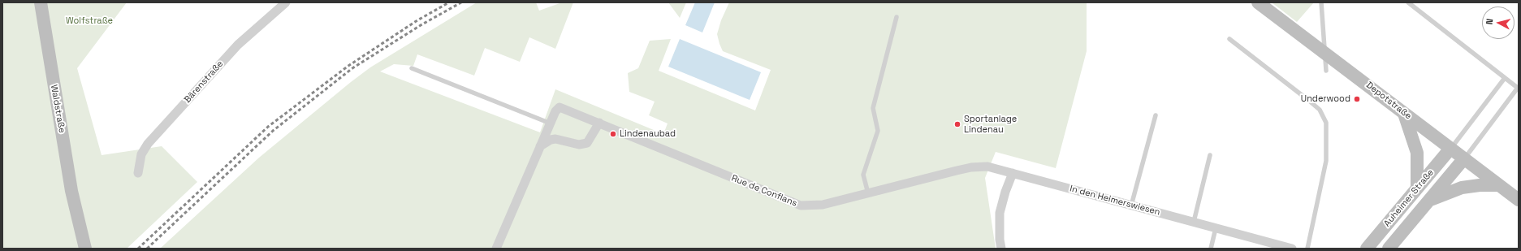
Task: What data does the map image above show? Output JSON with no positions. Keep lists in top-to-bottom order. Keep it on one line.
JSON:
{"streets":{"main road":["Depotstraße","Waldstraße","Auheimer Straße"],"street":["Bärenstraße","Rue de Conflans","In den Heimerswiesen"]},"crossings":[["Depotstraße","Auheimer Straße"],["Rue de Conflans","In den Heimerswiesen"]],"parks":["Wolfstraße"],"places":["Underwood","Sportanlage Lindenau","Lindenaubad"],"north":"left"}
